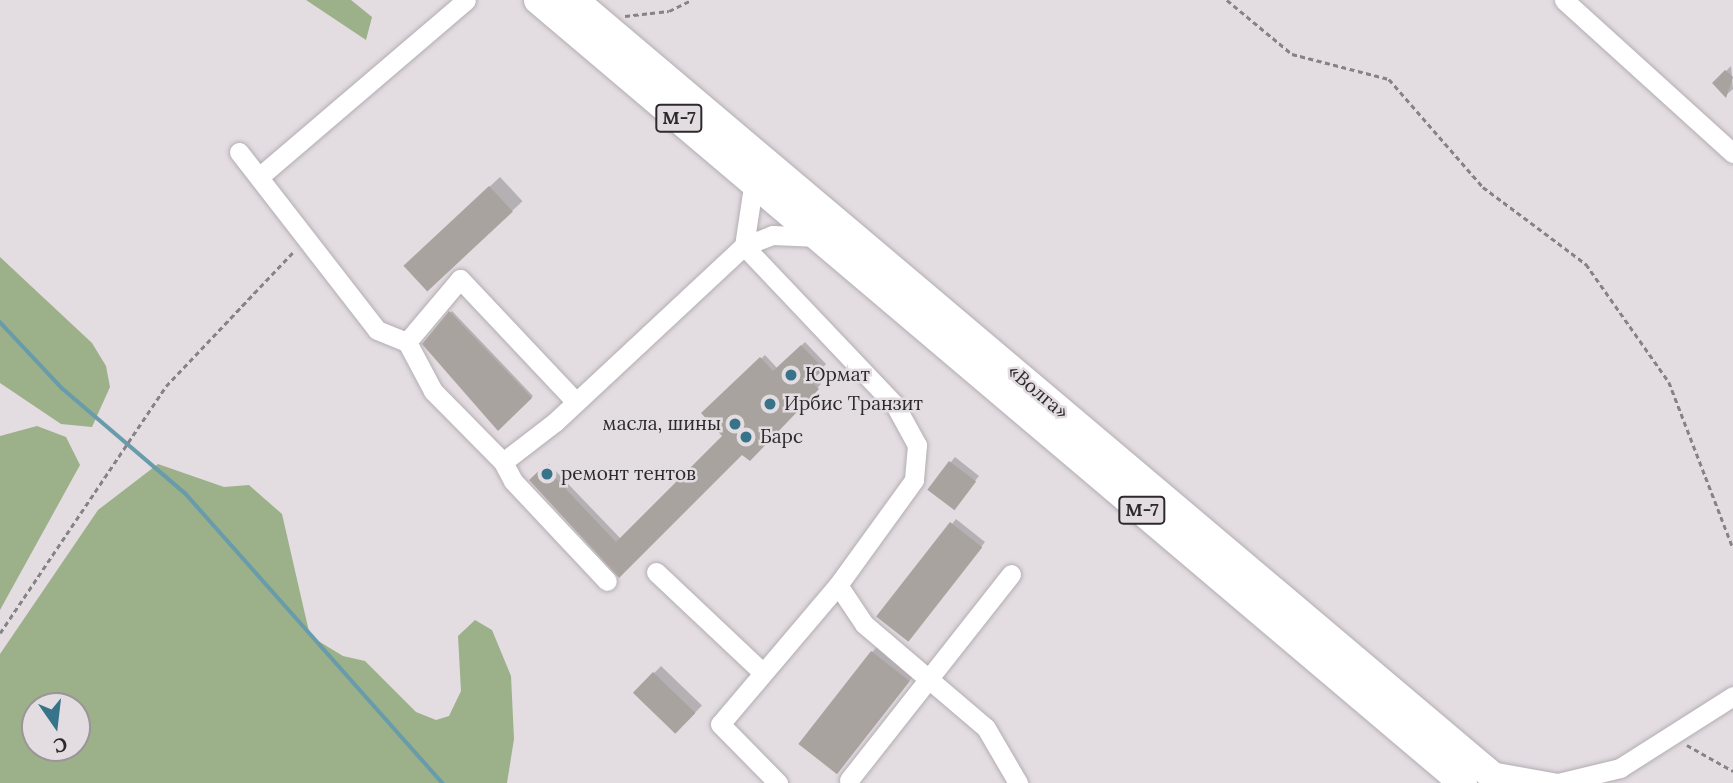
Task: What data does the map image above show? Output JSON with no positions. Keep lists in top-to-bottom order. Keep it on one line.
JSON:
{"streets":{"highway":["М-7","«Волга»"]},"places":["Юрмат","Ирбис Транзит","масла, шины","Барс","ремонт тентов"],"north":"bottom"}
